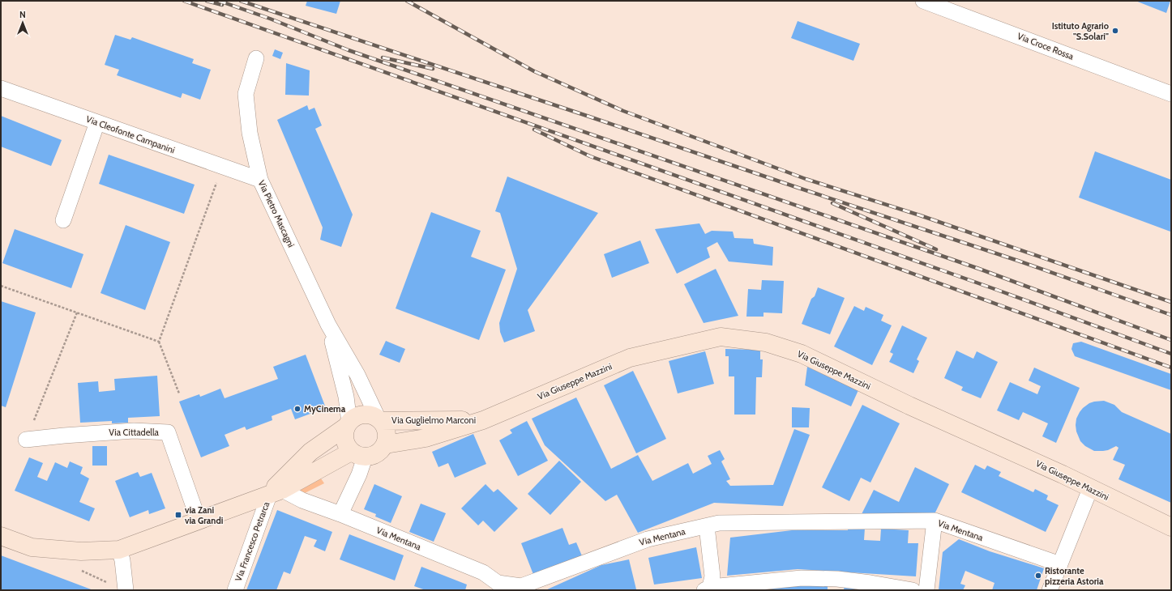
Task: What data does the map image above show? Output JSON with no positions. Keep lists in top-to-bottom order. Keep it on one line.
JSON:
{"streets":{"street":["Via Croce Rossa","Via Cleofonte Campanini","Via Pietro Mascagni","Via Giuseppe Mazzini","Via Guglielmo Marconi","Via Cittadella","Via Mentana","Via Francesco Petrarca"]},"crossings":[["Via Cleofonte Campanini","Via Pietro Mascagni"],["Via Pietro Mascagni","Via Guglielmo Marconi"],["Via Giuseppe Mazzini","Via Guglielmo Marconi"],["Via Mentana","Via Francesco Petrarca"]],"places":{"other":["Istituto Agrario \"S.Solari\"","MyCinema","Ristorante pizzeria Astoria"],"transit":["via Zani via Grandi"]},"north":"top"}
